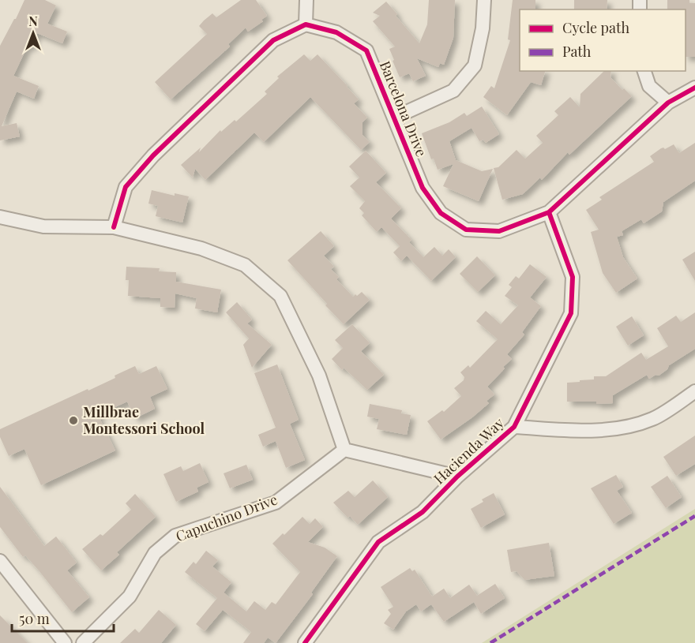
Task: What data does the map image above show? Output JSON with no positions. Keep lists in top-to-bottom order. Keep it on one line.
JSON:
{"streets":{"street":["Barcelona Drive","Hacienda Way","Capuchino Drive"]},"crossings":[["Barcelona Drive","Hacienda Way"]],"places":["Millbrae Montessori School"],"legend":["Cycle path","Path"],"scale_bar":"50 m","north":"top"}
